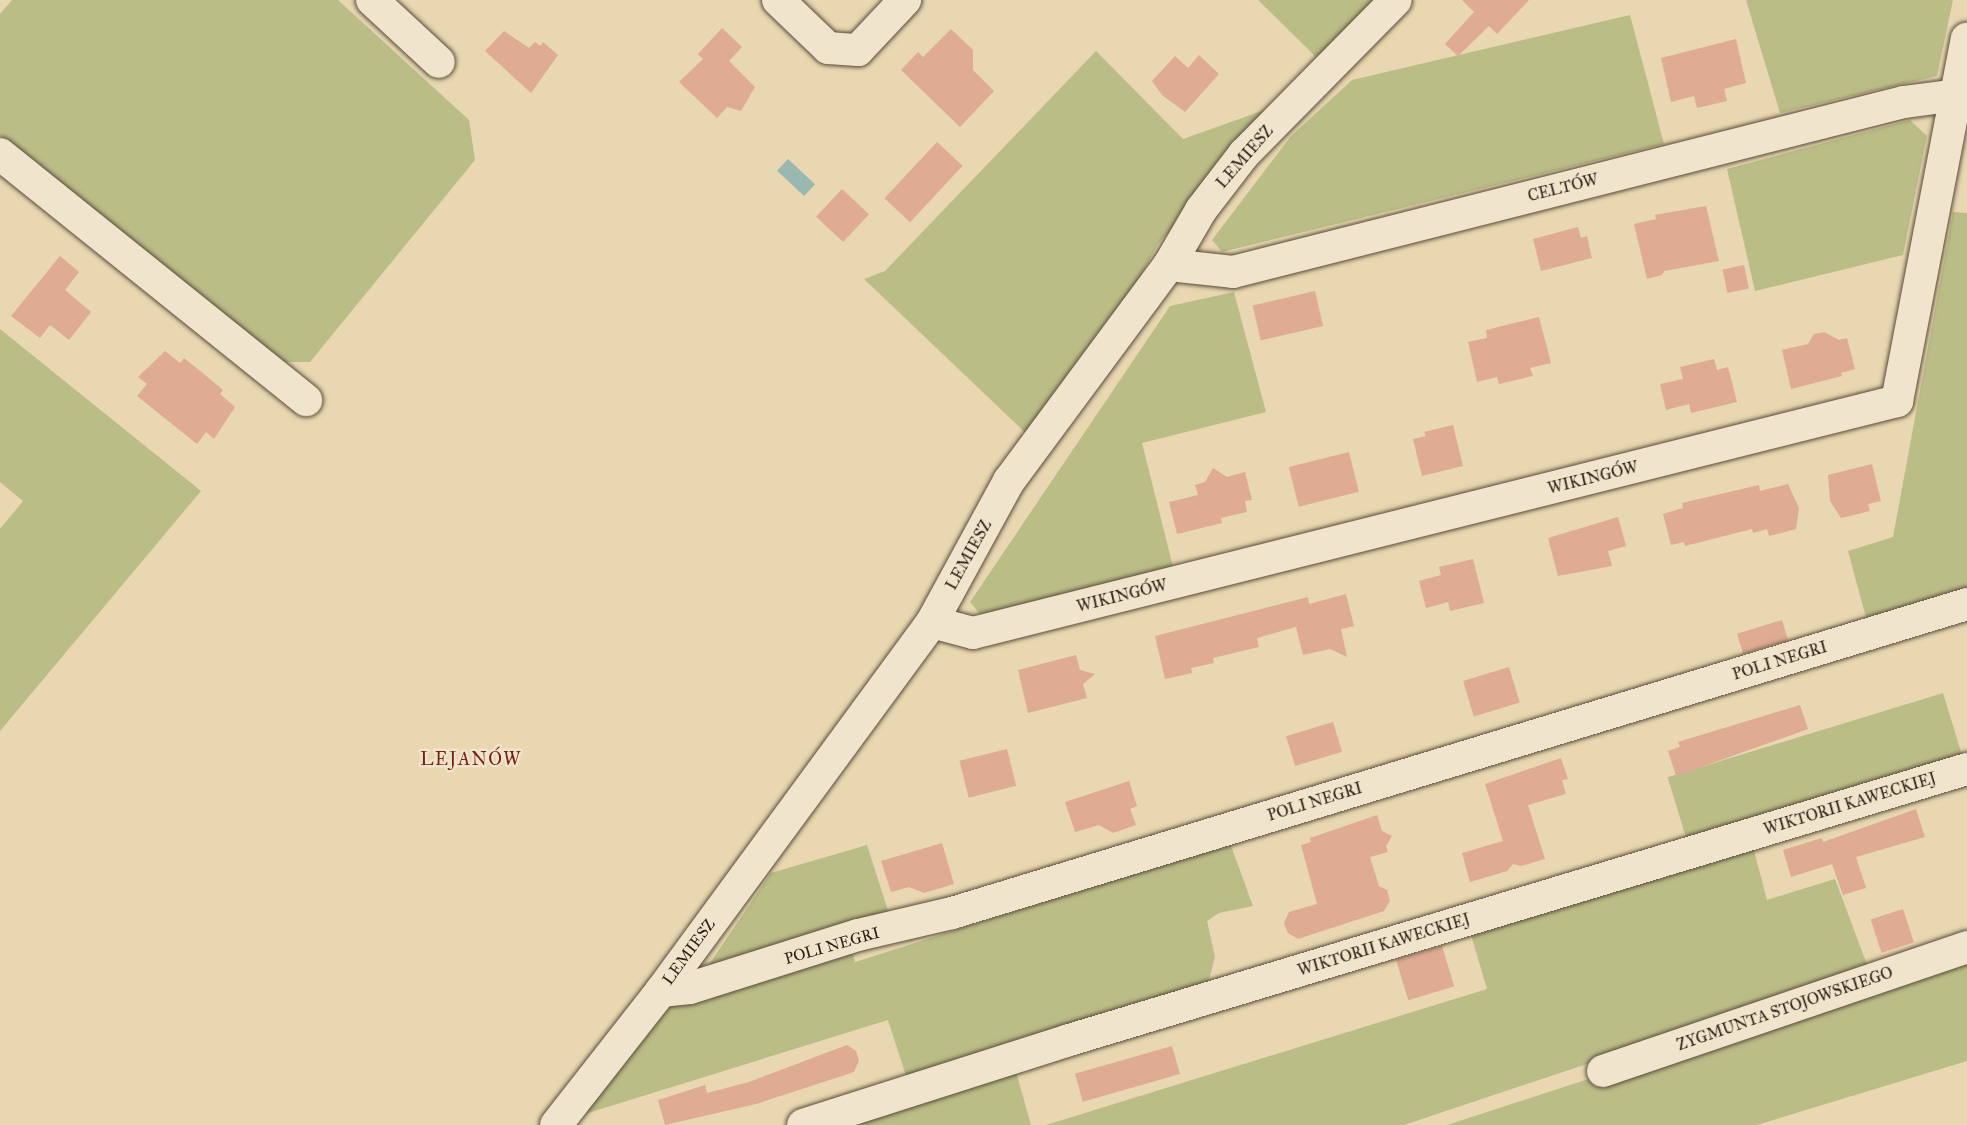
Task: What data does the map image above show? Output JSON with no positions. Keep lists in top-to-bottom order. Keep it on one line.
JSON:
{"streets":{"street":["LEMIESZ","CELTÓW","WIKINGÓW","POLI NEGRI","WIKTORII KAWECKIEJ","ZYGMUNTA STOJOWSKIEGO"]},"crossings":[["LEMIESZ","CELTÓW"],["LEMIESZ","WIKINGÓW"],["LEMIESZ","POLI NEGRI"],["CELTÓW","WIKINGÓW"]],"districts":["LEJANÓW"]}
